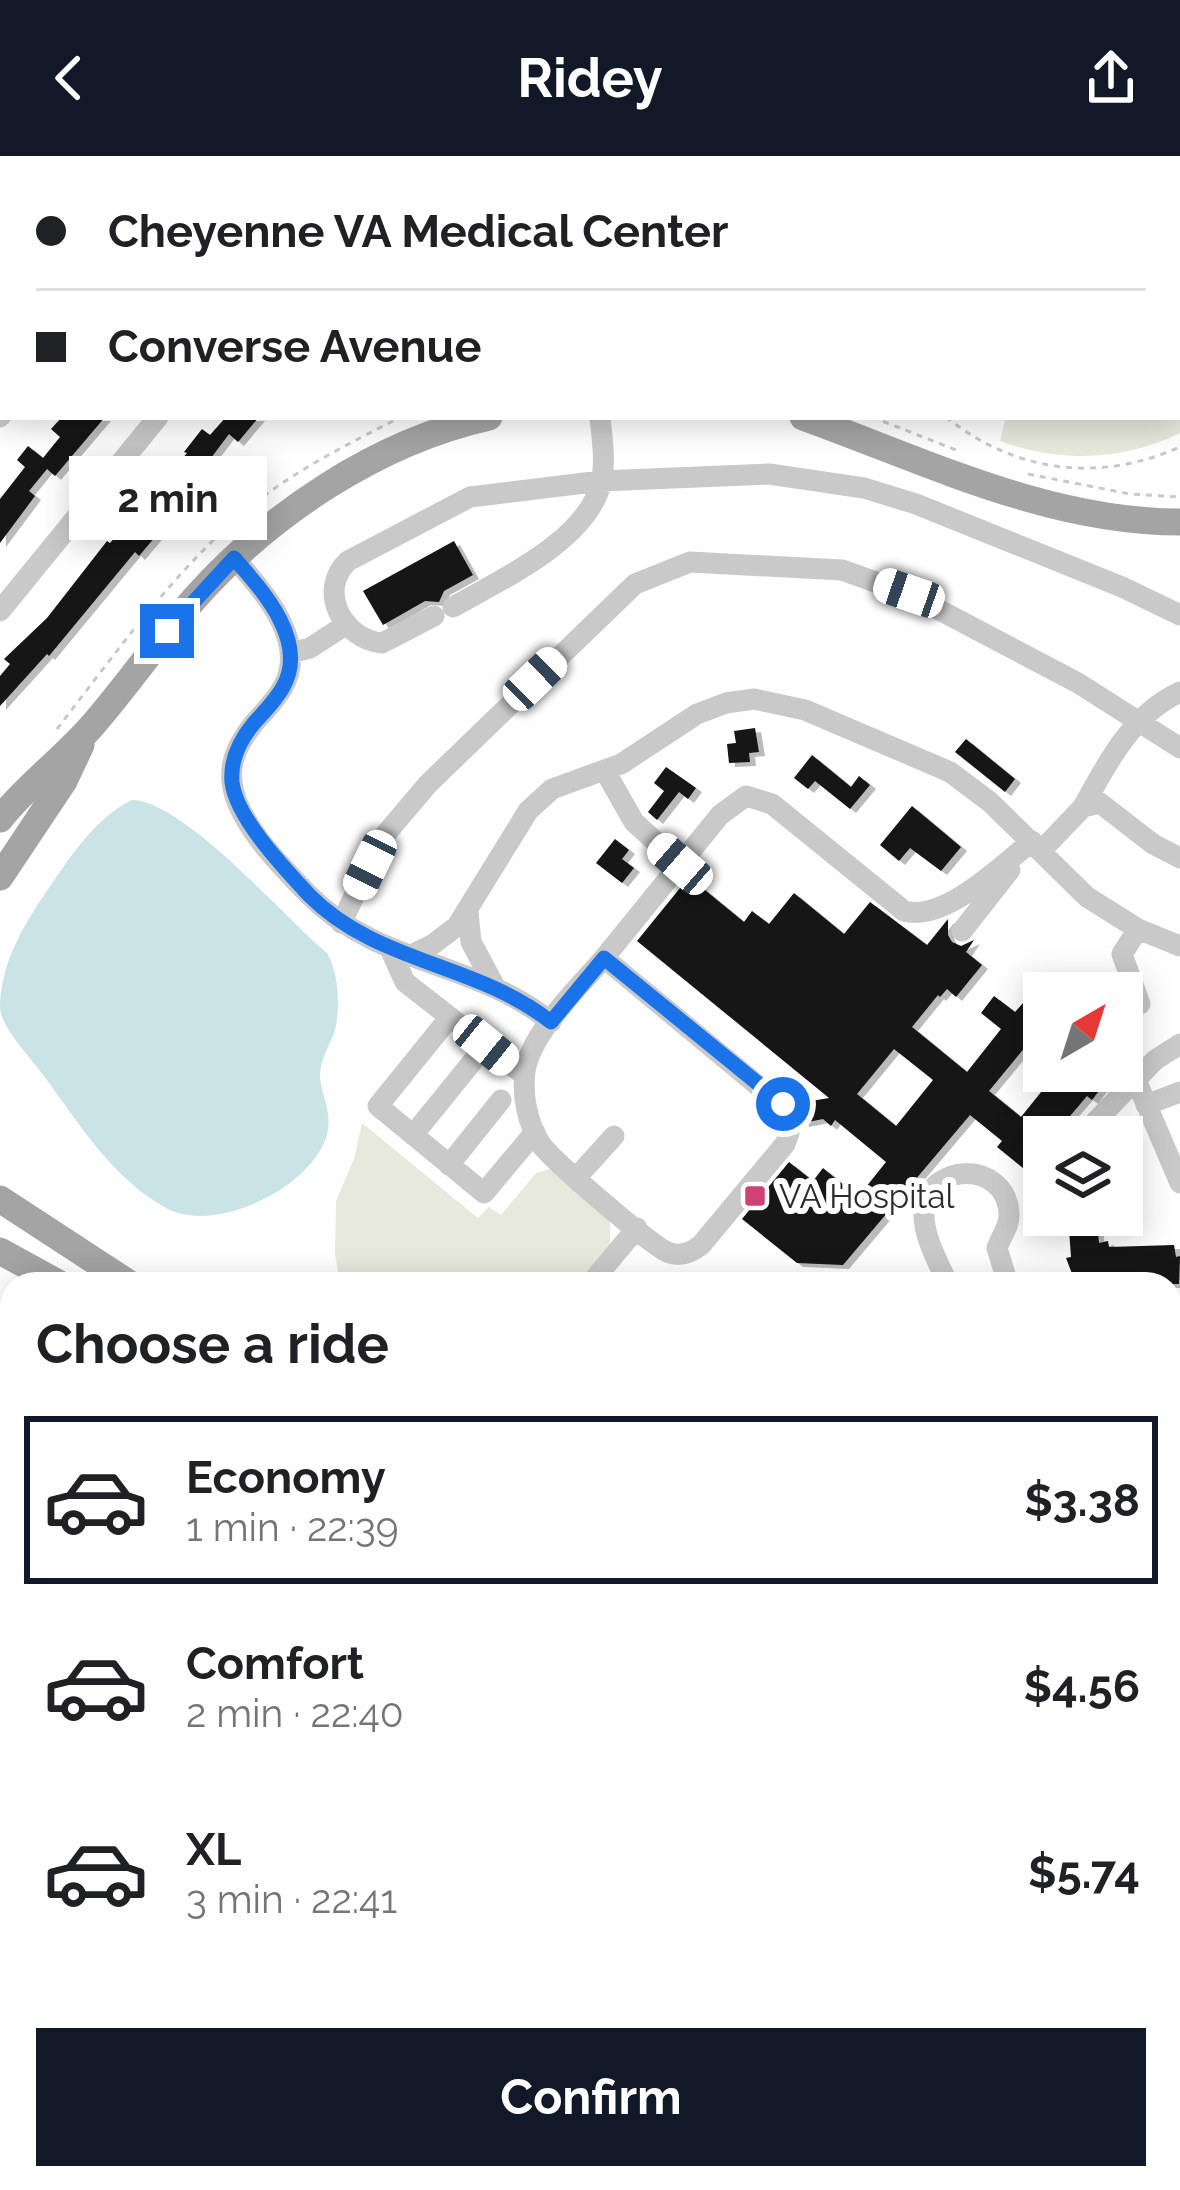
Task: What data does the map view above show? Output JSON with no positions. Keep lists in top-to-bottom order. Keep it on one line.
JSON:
{"places":{"transit":["VA Hospital"]},"north":"top right","page":{"header":"Ridey","banner":["Cheyenne VA Medical Center","Converse Avenue"],"bubble":"2 min","heading":"Choose a ride","list":[{"name":"Economy","note":"1 min · 22:39","value":"$3.38"},{"name":"Comfort","note":"2 min · 22:40","value":"$4.56"},{"name":"XL","note":"3 min · 22:41","value":"$5.74"}],"buttons":"Confirm"}}
